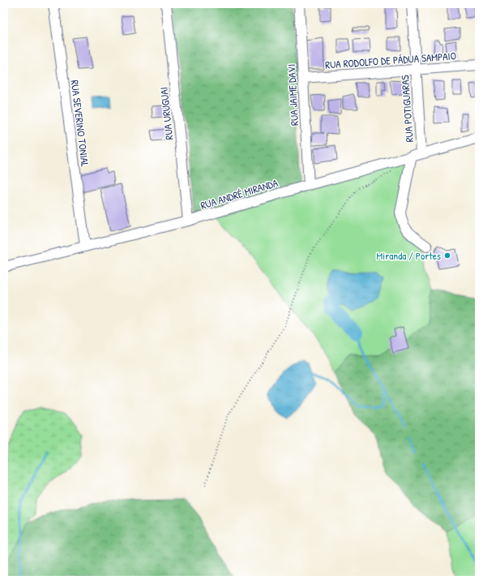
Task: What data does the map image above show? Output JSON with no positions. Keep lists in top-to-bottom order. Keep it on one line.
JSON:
{"streets":{"street":["RUA RODOLFO DE PÁDUA SAMPAIO","RUA JAIME DAVI","RUA POTIGUARAS","RUA URUGUAI","RUA SEVERINO TONIAL","RUA ANDRÉ MIRANDA"]},"crossings":[["RUA RODOLFO DE PÁDUA SAMPAIO","RUA JAIME DAVI"],["RUA RODOLFO DE PÁDUA SAMPAIO","RUA POTIGUARAS"],["RUA JAIME DAVI","RUA ANDRÉ MIRANDA"],["RUA POTIGUARAS","RUA ANDRÉ MIRANDA"],["RUA URUGUAI","RUA ANDRÉ MIRANDA"],["RUA SEVERINO TONIAL","RUA ANDRÉ MIRANDA"]],"places":["Miranda / Portes"]}
